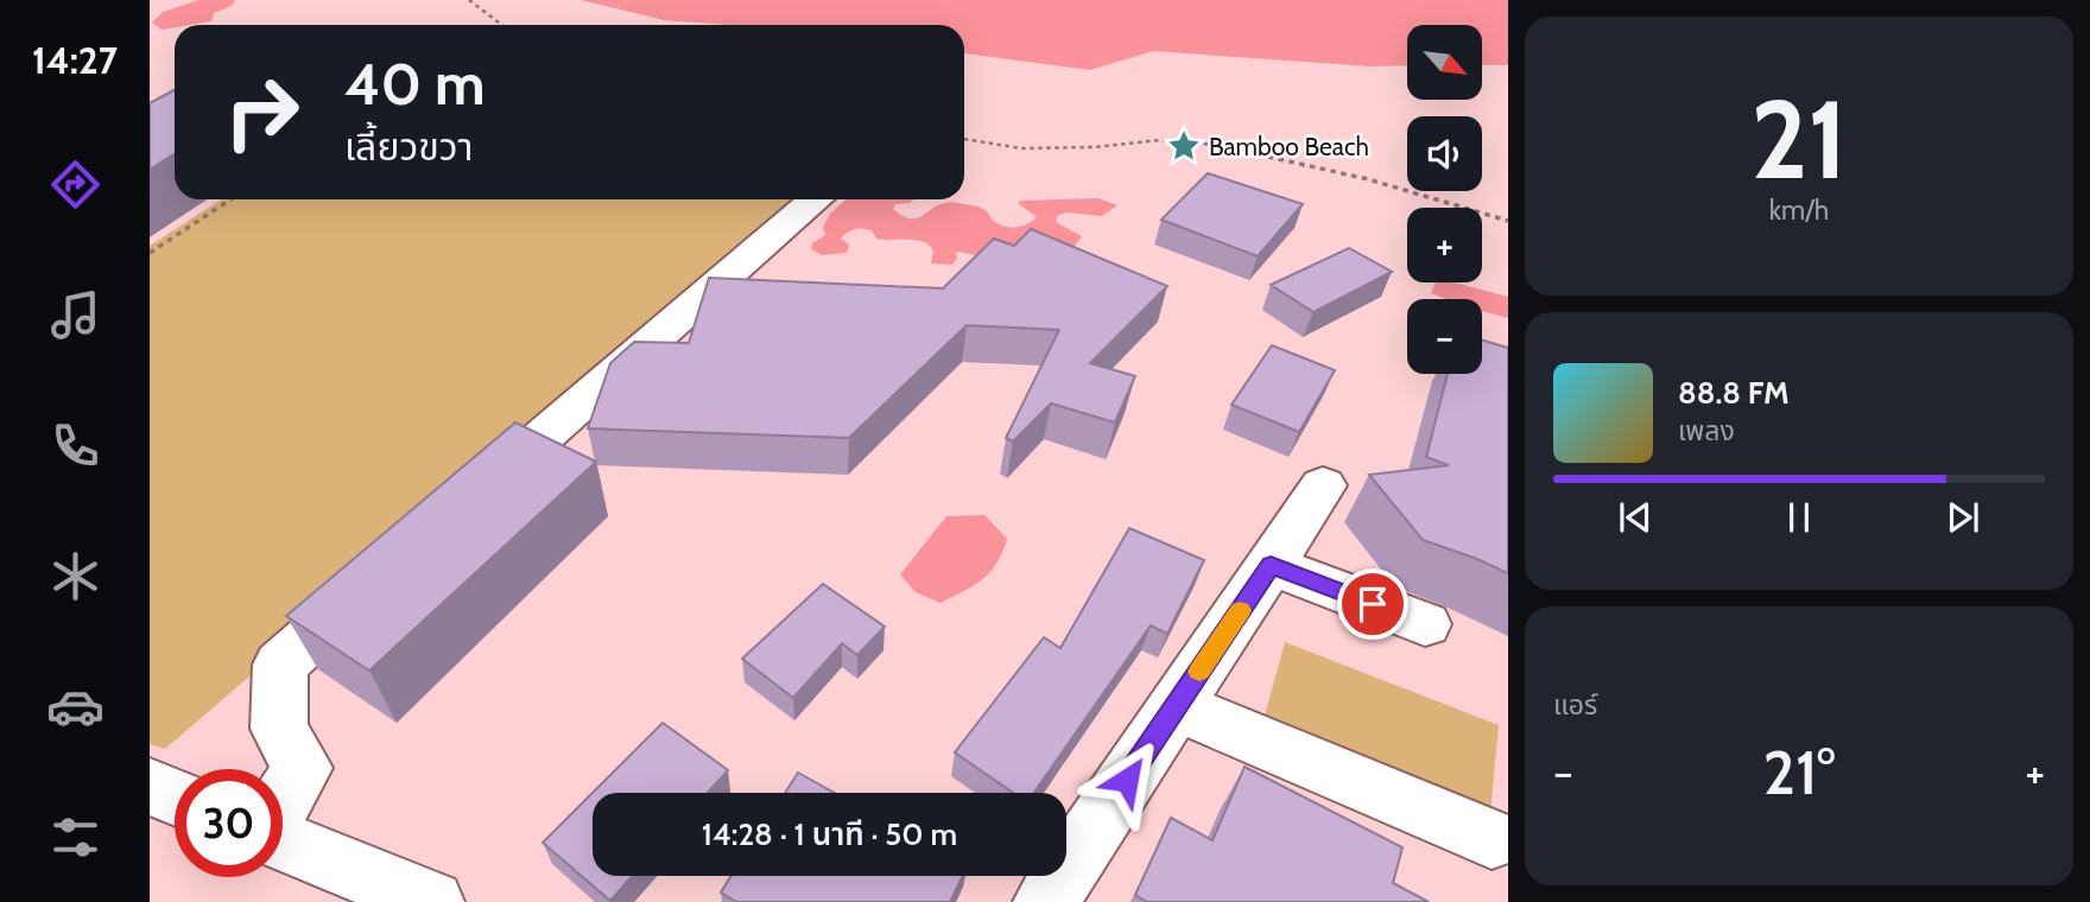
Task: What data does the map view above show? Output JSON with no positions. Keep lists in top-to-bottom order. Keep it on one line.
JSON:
{"places":{"place":["Bamboo Beach"]},"north":"bottom right","page":{"tabs":"14:27","tile":[["21","km/h"],"แอร์"],"map_buttons":["+","−"],"turn":["40 m","เลี้ยวขวา"],"song":["88.8 FM","เพลง"],"heat":["−","21°","+"],"limit":"30","trip":"14:28 · 1 นาที · 50 m"}}
